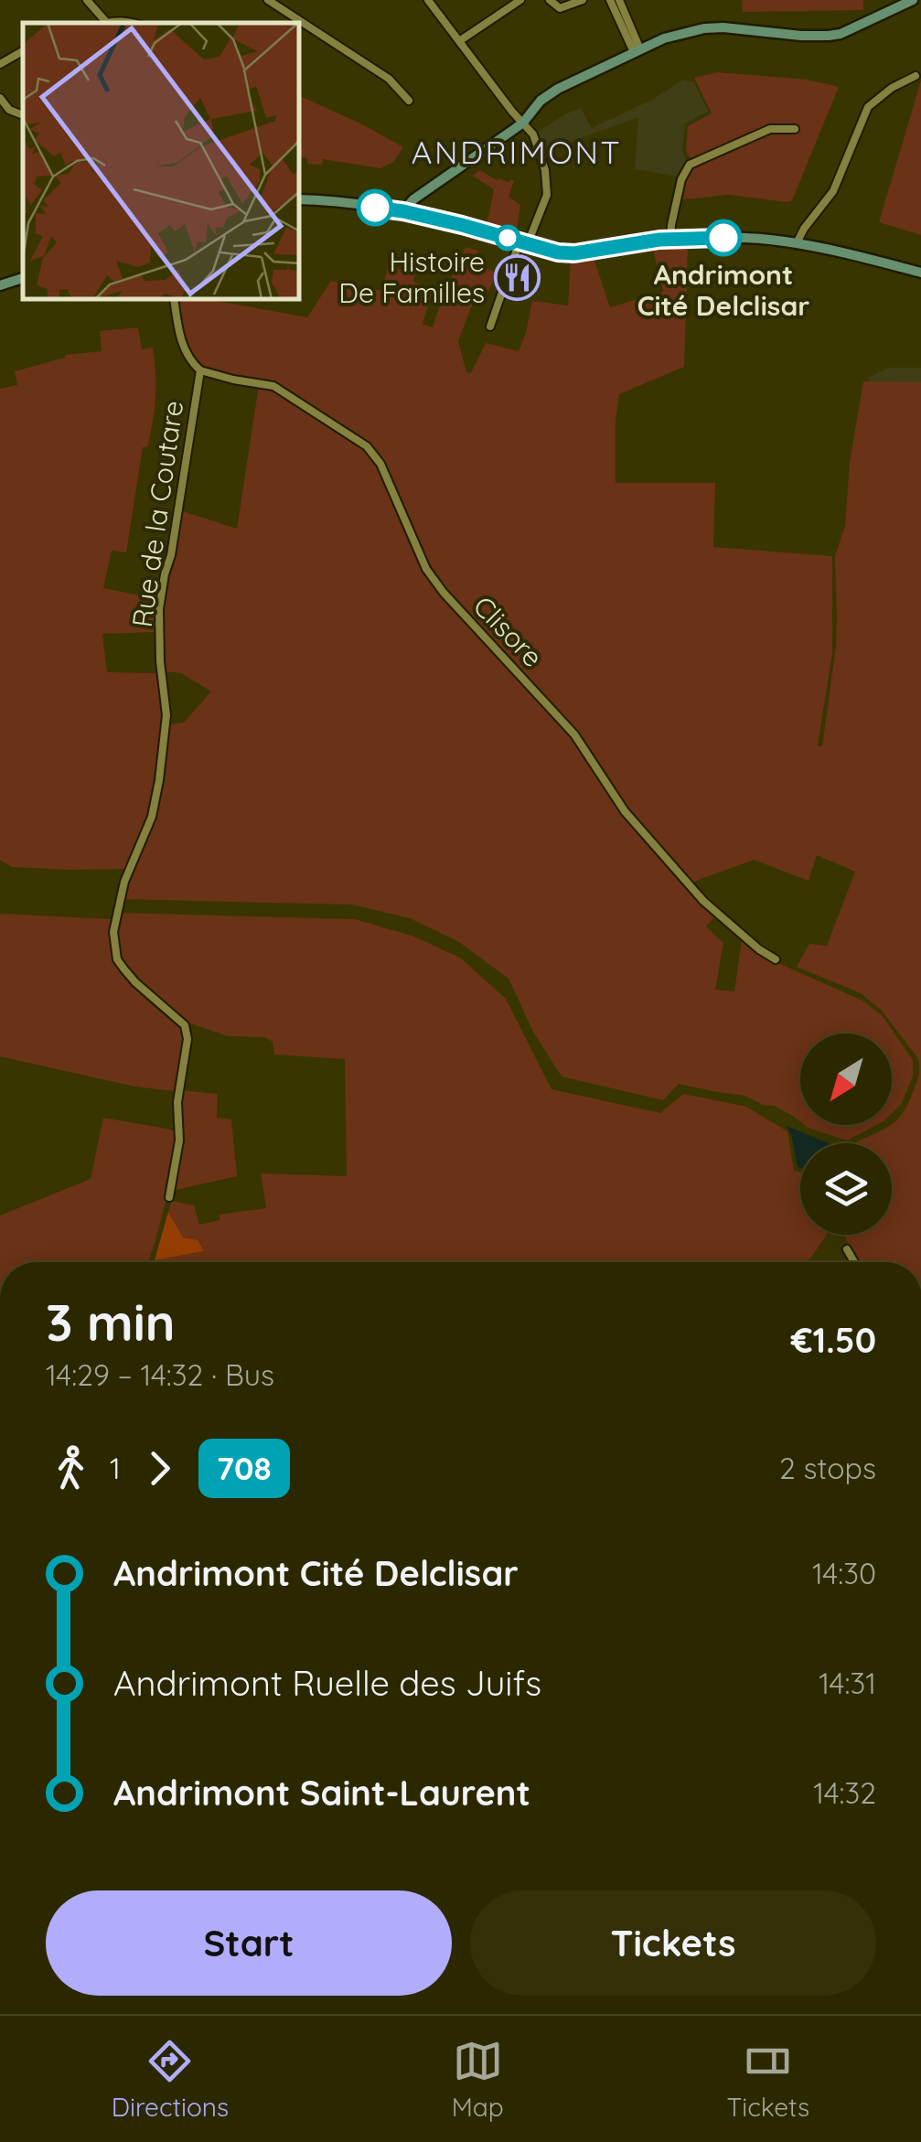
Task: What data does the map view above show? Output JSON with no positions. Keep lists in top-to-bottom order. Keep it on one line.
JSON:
{"streets":{"street":["Rue de la Coutare","Clisore"]},"crossings":[["Rue de la Coutare","Clisore"]],"districts":["ANDRIMONT"],"places":{"other":["Andrimont Cité Delclisar"],"restaurant":["Histoire De Familles"]},"lines":["bus line 708"],"north":"bottom left","page":{"heading":["3 min","14:29 – 14:32 · Bus","€1.50"],"legs":["1","708","2 stops"],"list":[{"name":"Andrimont Cité Delclisar","value":"14:30"},{"name":"Andrimont Ruelle des Juifs","value":"14:31"},{"name":"Andrimont Saint-Laurent","value":"14:32"}],"buttons":["Start","Tickets"],"tabs":["Directions","Map","Tickets"]}}
